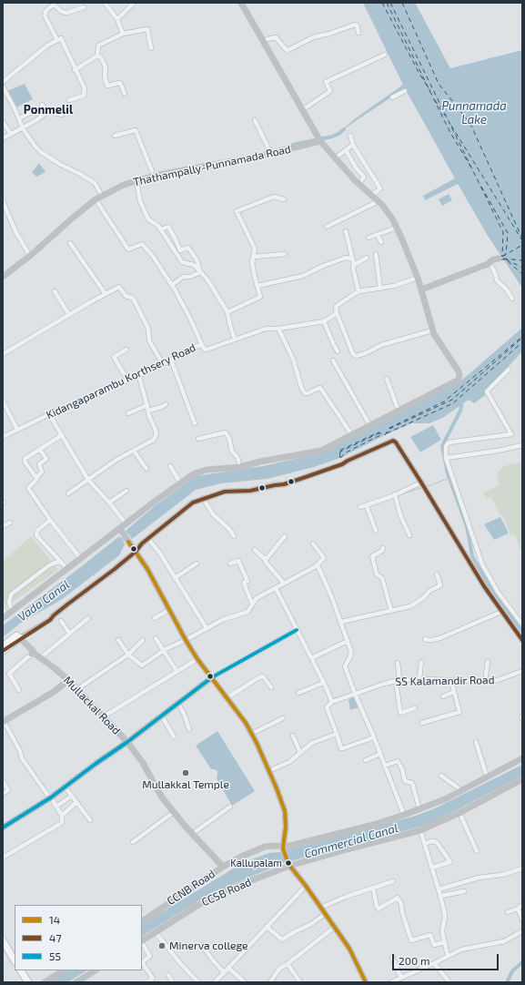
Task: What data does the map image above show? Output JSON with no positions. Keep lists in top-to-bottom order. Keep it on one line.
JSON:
{"streets":{"main road":["Thathampally-Punnamada Road","Mullackal Road","CCNB Road","CCSB Road"],"street":["Kidangaparambu Korthsery Road","SS Kalamandir Road"]},"crossings":[["Mullackal Road","CCNB Road"]],"districts":["Ponmelil"],"water":["Punnamada Lake","Vada Canal","Commercial Canal"],"places":["Mullakkal Temple","Kallupalam","Minerva college"],"lines":["transit line 47","transit line 14","transit line 55"],"legend":["14","47","55"],"scale_bar":"200 m"}
